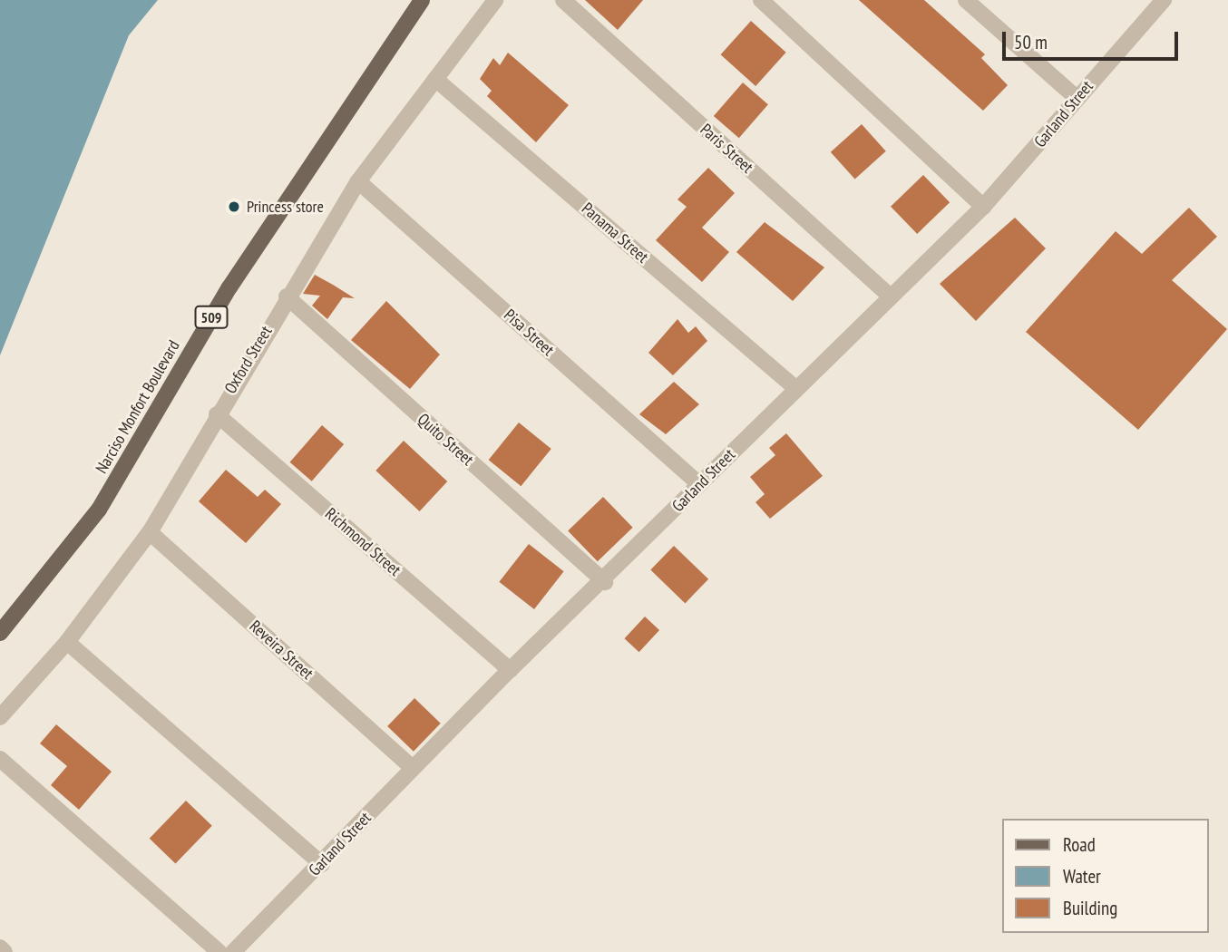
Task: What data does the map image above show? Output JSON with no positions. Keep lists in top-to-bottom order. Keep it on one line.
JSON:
{"streets":{"main road":["509","Narciso Monfort Boulevard"],"street":["Garland Street","Paris Street","Panama Street","Pisa Street","Oxford Street","Quito Street","Richmond Street","Reveira Street"]},"crossings":[["Garland Street","Paris Street"],["Garland Street","Panama Street"],["Garland Street","Pisa Street"],["Garland Street","Quito Street"],["Garland Street","Richmond Street"],["Garland Street","Reveira Street"],["Panama Street","Oxford Street"],["Pisa Street","Oxford Street"],["Oxford Street","Quito Street"],["Oxford Street","Richmond Street"],["Oxford Street","Reveira Street"]],"places":["Princess store"],"legend":["Road","Water","Building"],"scale_bar":"50 m"}
